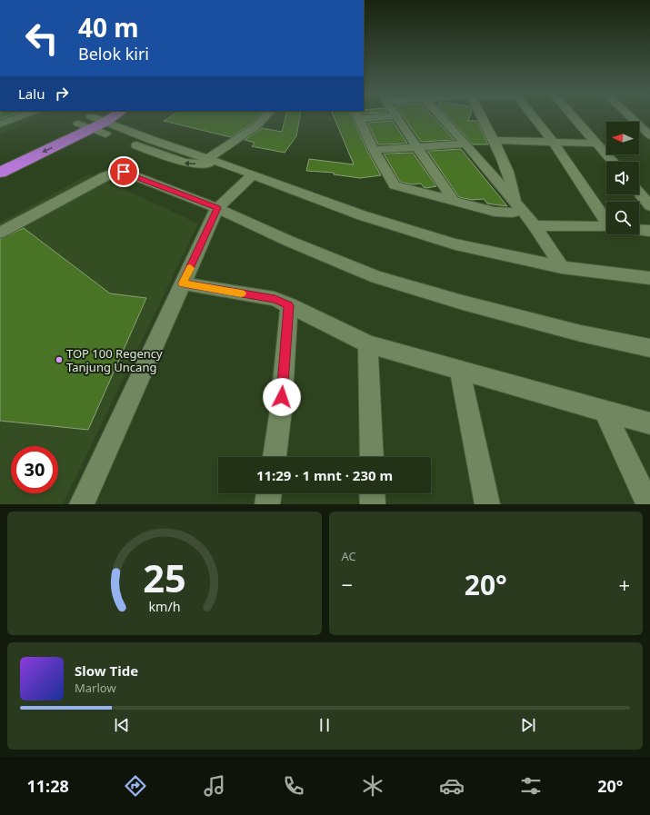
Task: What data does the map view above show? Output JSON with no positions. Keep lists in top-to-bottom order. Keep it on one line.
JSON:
{"places":["TOP 100 Regency Tanjung Uncang"],"north":"left","page":{"turn":["40 m","Belok kiri"],"then":"Lalu","limit":"30","trip":"11:29 · 1 mnt · 230 m","tile":"AC","heat":["−","20°","+"],"song":["Slow Tide","Marlow"],"tabs":["11:28","20°"],"gauge":["25","km/h"]}}
